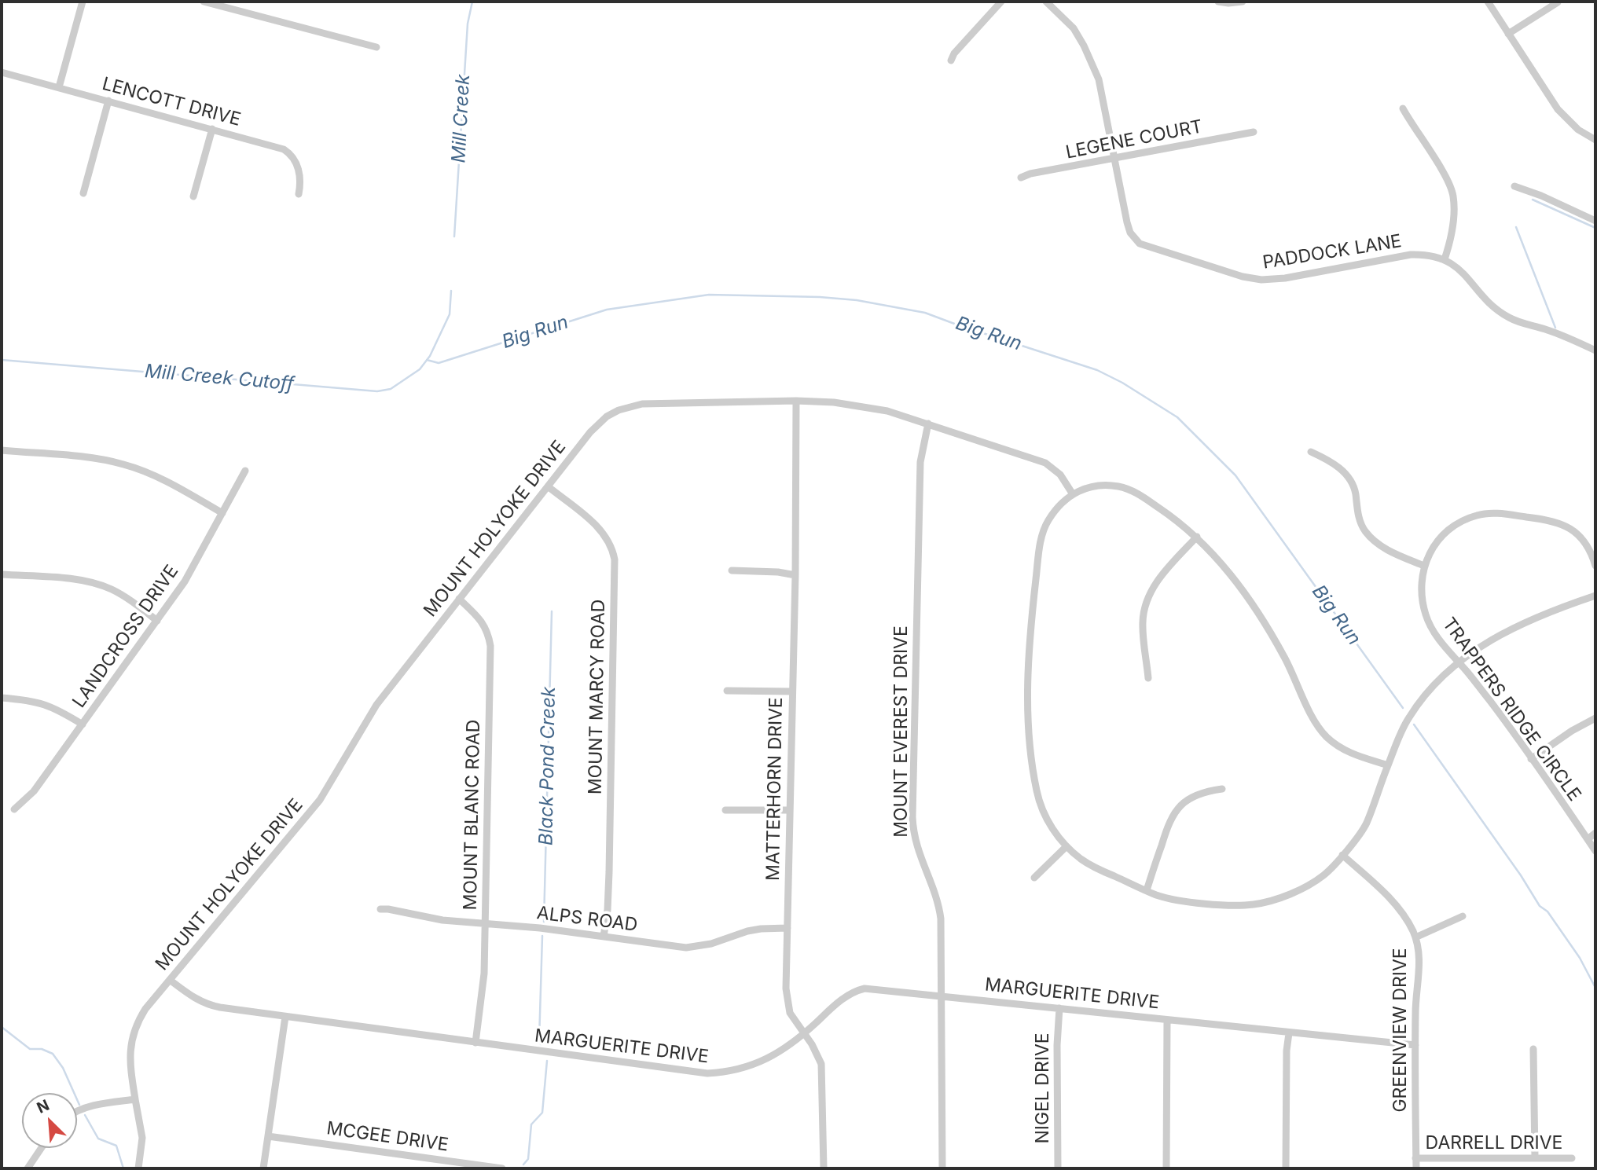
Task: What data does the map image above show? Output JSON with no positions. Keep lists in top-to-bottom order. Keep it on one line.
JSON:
{"streets":{"street":["LENCOTT DRIVE","LEGENE COURT","PADDOCK LANE","MOUNT HOLYOKE DRIVE","LANDCROSS DRIVE","MOUNT MARCY ROAD","TRAPPERS RIDGE CIRCLE","MOUNT EVEREST DRIVE","MATTERHORN DRIVE","MOUNT BLANC ROAD","ALPS ROAD","MARGUERITE DRIVE","GREENVIEW DRIVE","NIGEL DRIVE","MCGEE DRIVE","DARRELL DRIVE"]},"crossings":[["LEGENE COURT","PADDOCK LANE"],["MOUNT HOLYOKE DRIVE","MOUNT MARCY ROAD"],["MOUNT HOLYOKE DRIVE","MOUNT EVEREST DRIVE"],["MOUNT HOLYOKE DRIVE","MATTERHORN DRIVE"],["MOUNT HOLYOKE DRIVE","MOUNT BLANC ROAD"],["MOUNT HOLYOKE DRIVE","MARGUERITE DRIVE"],["MOUNT MARCY ROAD","ALPS ROAD"],["MOUNT EVEREST DRIVE","MARGUERITE DRIVE"],["MATTERHORN DRIVE","ALPS ROAD"],["MATTERHORN DRIVE","MARGUERITE DRIVE"],["MOUNT BLANC ROAD","ALPS ROAD"],["MOUNT BLANC ROAD","MARGUERITE DRIVE"],["MARGUERITE DRIVE","GREENVIEW DRIVE"],["MARGUERITE DRIVE","NIGEL DRIVE"],["GREENVIEW DRIVE","DARRELL DRIVE"]],"water":["Mill Creek","Big Run","Mill Creek Cutoff","Black Pond Creek"],"north":"top left"}
